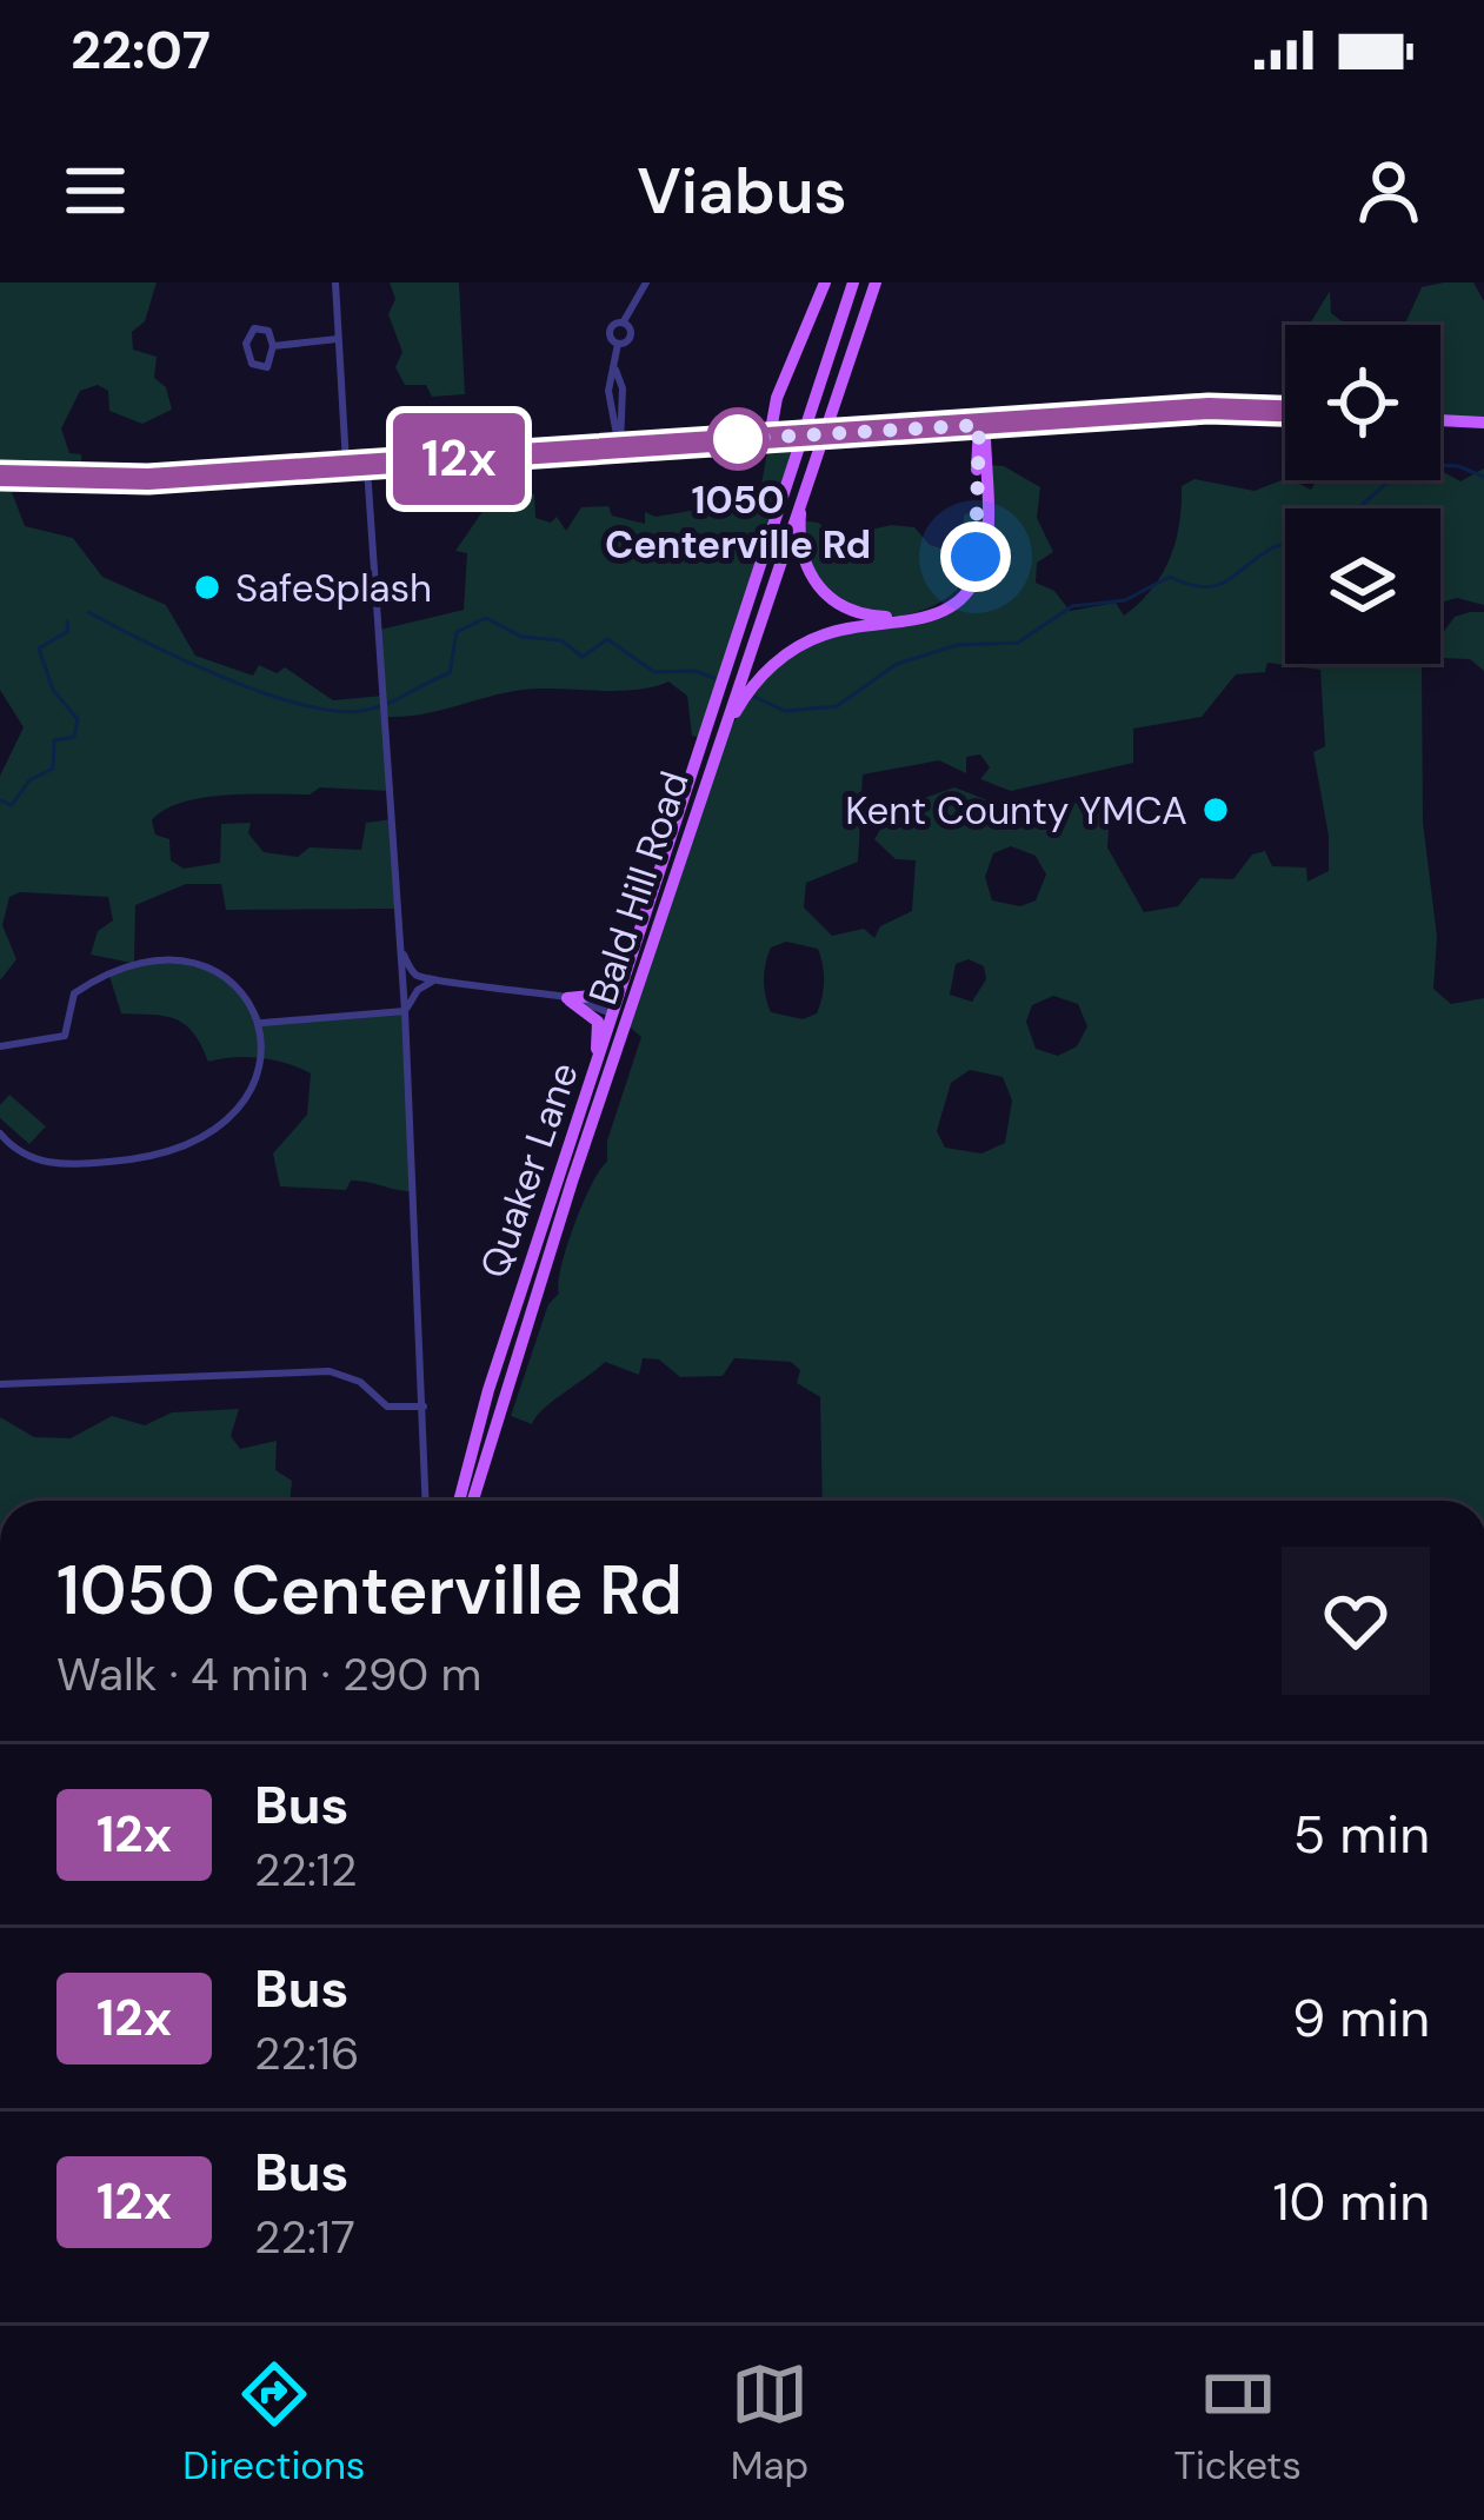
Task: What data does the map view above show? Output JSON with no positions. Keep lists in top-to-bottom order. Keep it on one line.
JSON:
{"streets":{"main road":["Bald Hill Road","Quaker Lane"]},"crossings":[["Bald Hill Road","Quaker Lane"]],"places":["1050 Centerville Rd","SafeSplash","Kent County YMCA"],"lines":["bus line 12x"],"page":{"status":"22:07","header":"Viabus","on_map":"12x","heading":["1050 Centerville Rd","Walk · 4 min · 290 m"],"list":[{"mark":"12x","name":"Bus","note":"22:12","value":"5 min"},{"mark":"12x","name":"Bus","note":"22:16","value":"9 min"},{"mark":"12x","name":"Bus","note":"22:17","value":"10 min"}],"tabs":["Directions","Map","Tickets"]}}
